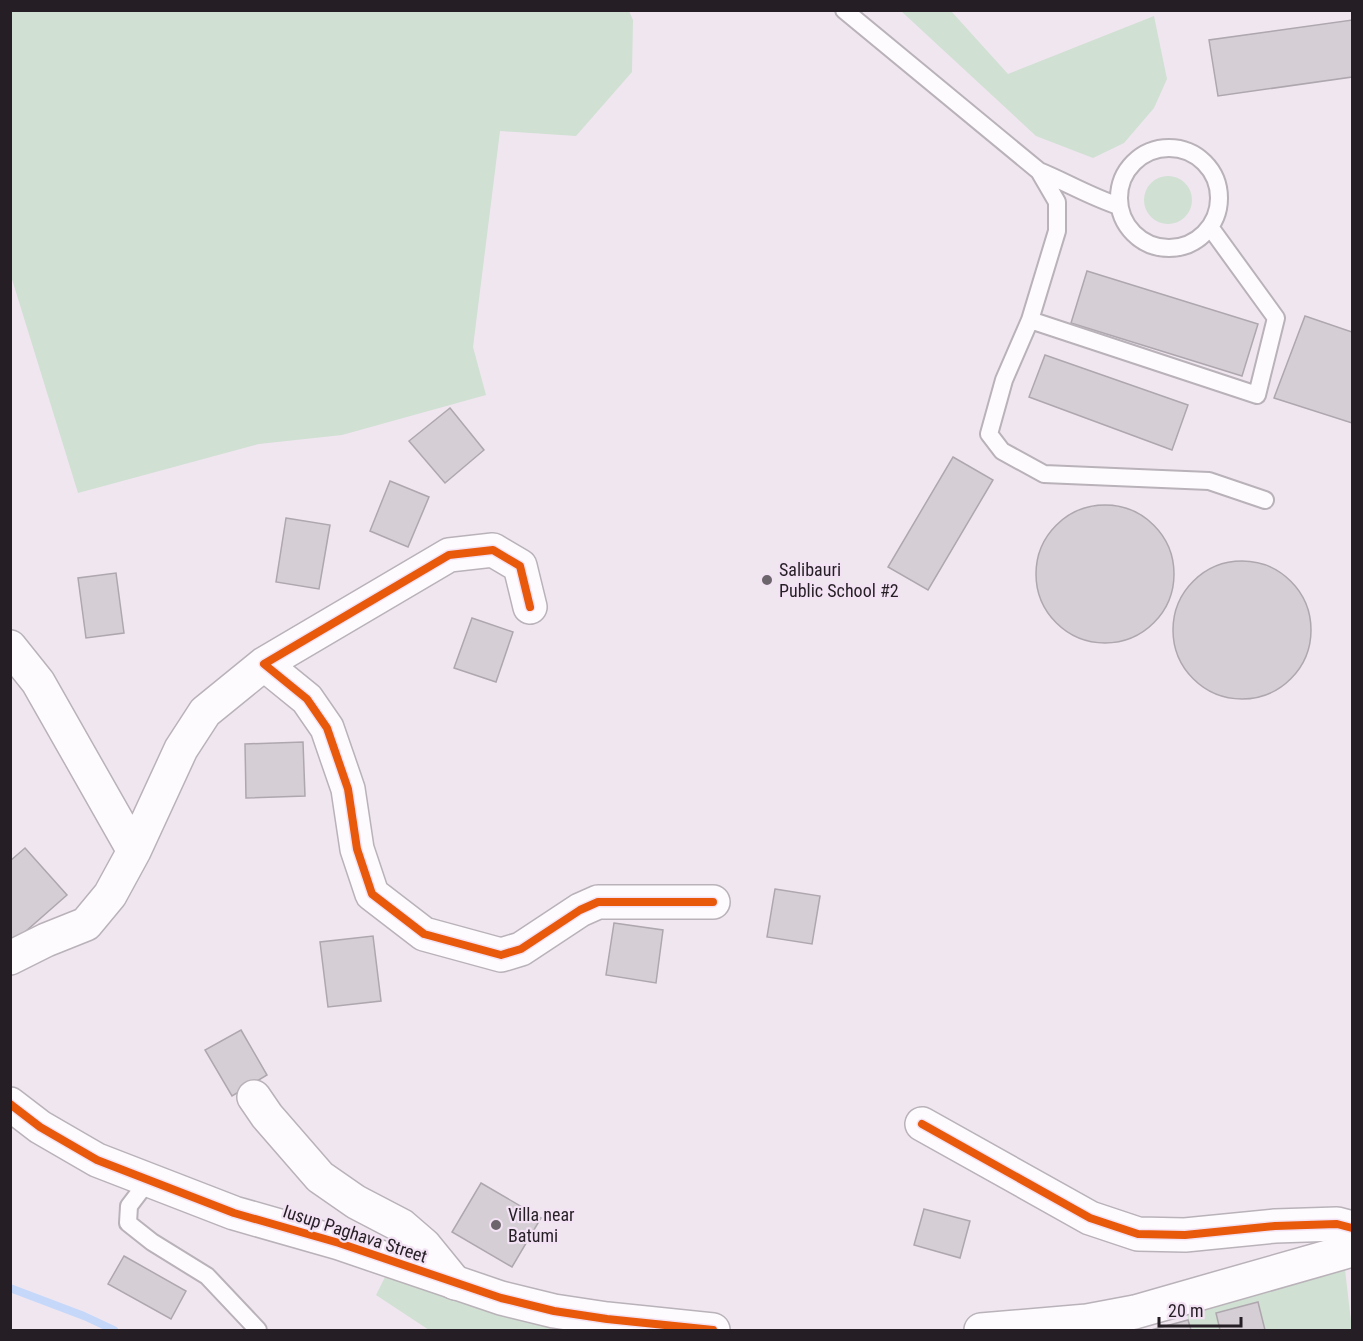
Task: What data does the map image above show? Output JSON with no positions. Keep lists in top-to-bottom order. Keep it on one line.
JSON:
{"streets":{"street":["Iusup Paghava Street"]},"places":["Salibauri Public School #2","Villa near Batumi"],"scale_bar":"20 m"}
